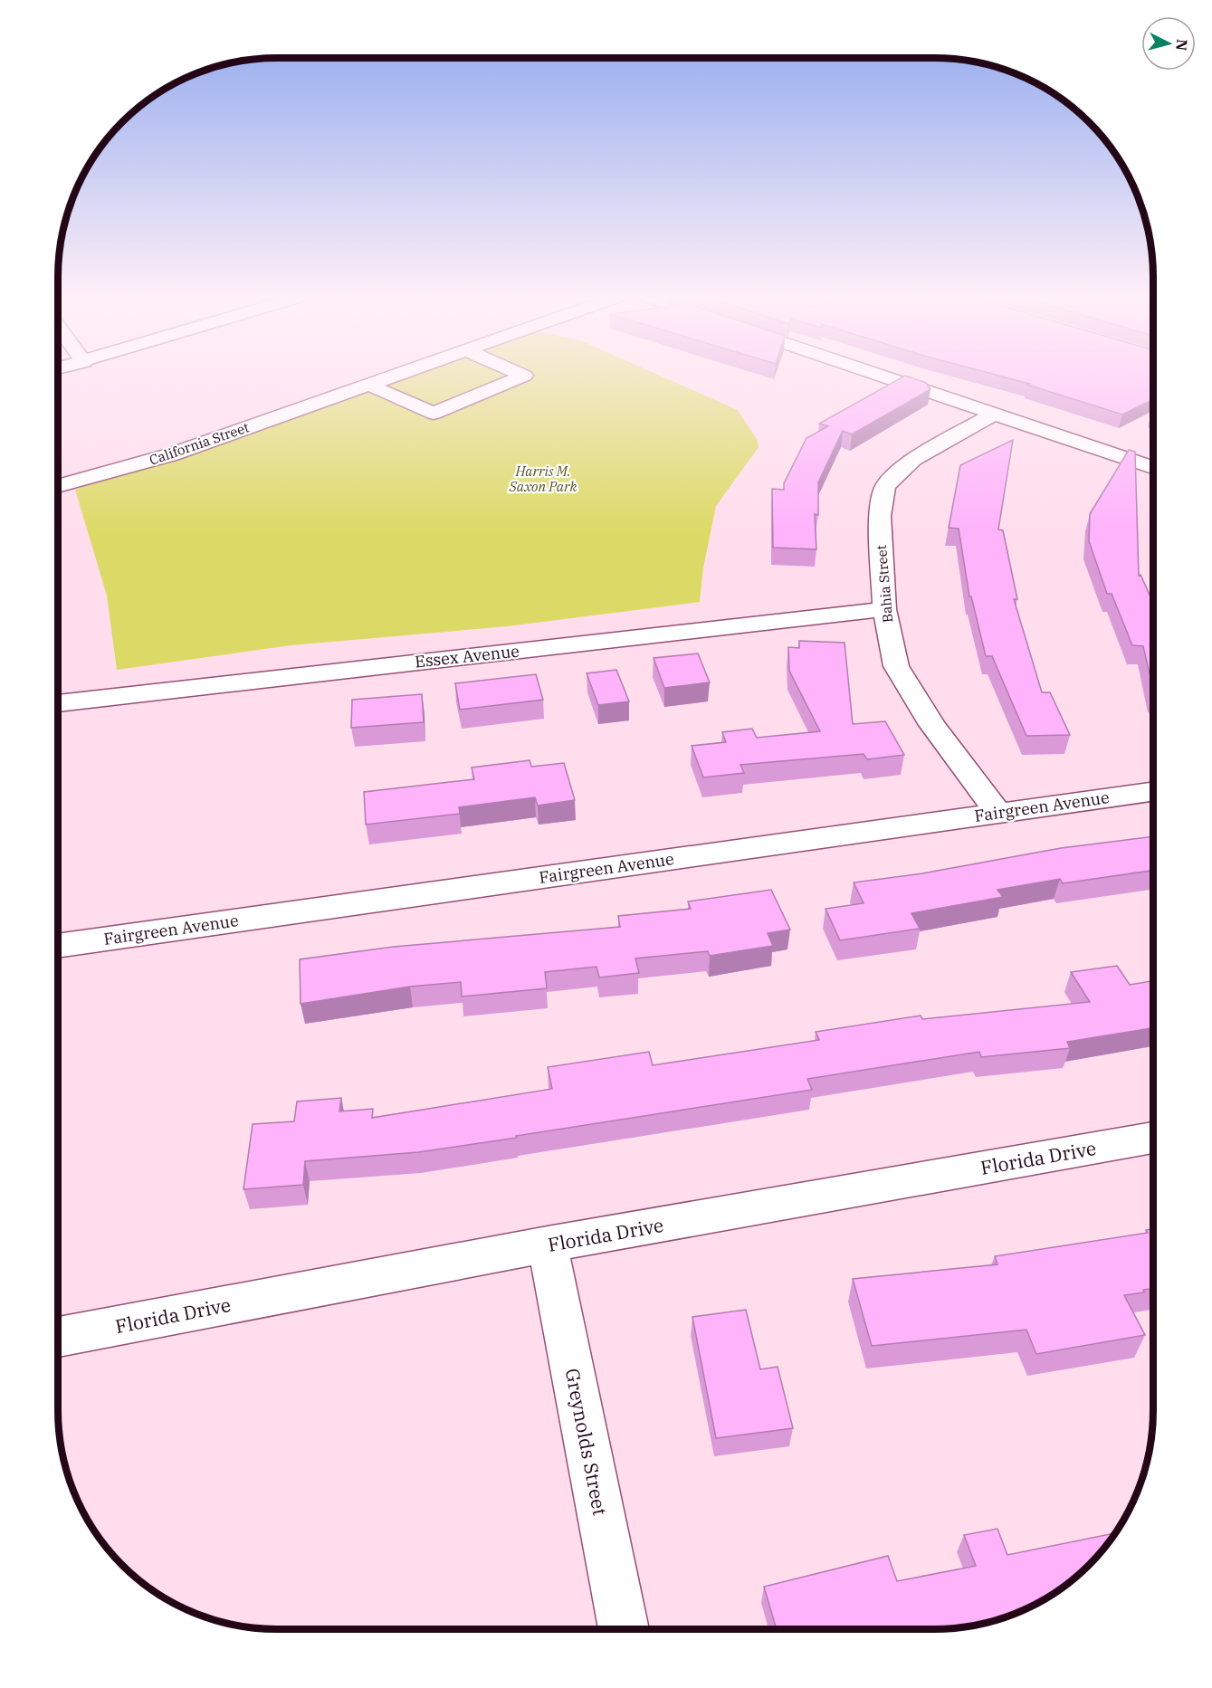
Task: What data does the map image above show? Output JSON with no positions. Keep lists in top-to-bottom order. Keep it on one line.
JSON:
{"streets":{"street":["California Street","Bahia Street","Essex Avenue","Fairgreen Avenue","Florida Drive","Greynolds Street"]},"crossings":[["Bahia Street","Essex Avenue"],["Bahia Street","Fairgreen Avenue"],["Florida Drive","Greynolds Street"]],"parks":["Harris M. Saxon Park"],"north":"right"}
